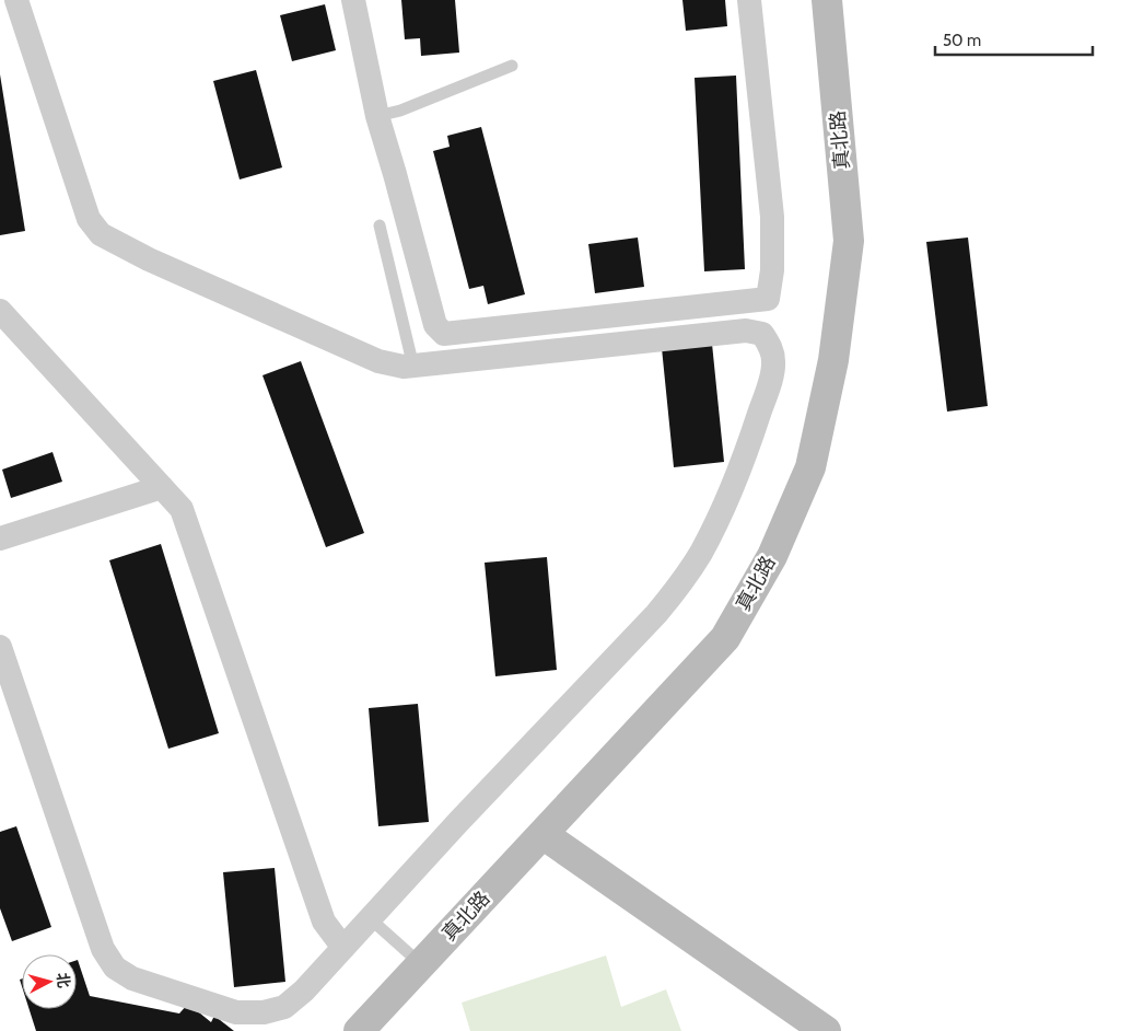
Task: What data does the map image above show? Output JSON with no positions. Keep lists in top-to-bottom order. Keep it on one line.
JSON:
{"streets":{"street":["真北路"]},"scale_bar":"50 m","north":"right"}
